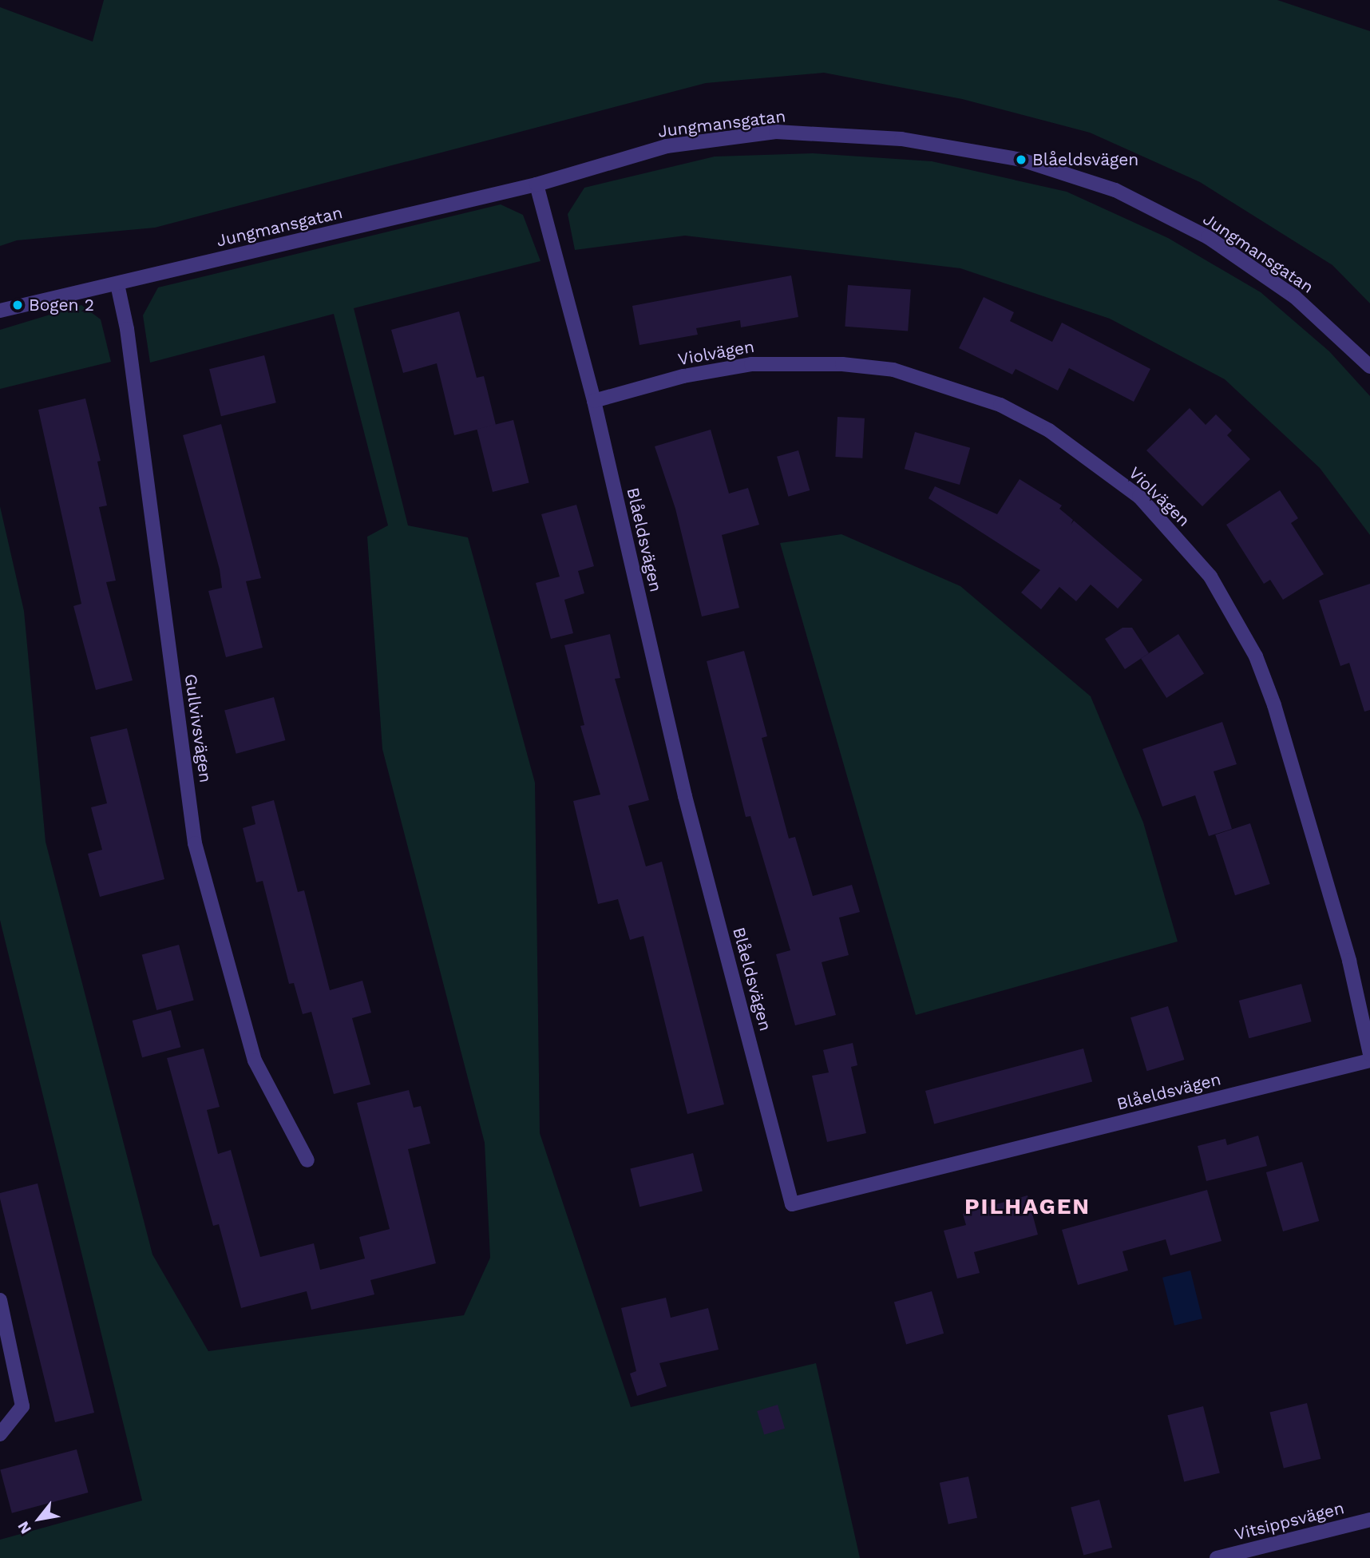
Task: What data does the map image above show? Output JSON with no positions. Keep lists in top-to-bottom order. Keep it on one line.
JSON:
{"streets":{"street":["Jungmansgatan","Violvägen","Blåeldsvägen","Gullvivsvägen","Vitsippsvägen"]},"crossings":[["Jungmansgatan","Blåeldsvägen"],["Jungmansgatan","Gullvivsvägen"],["Violvägen","Blåeldsvägen"]],"districts":["PILHAGEN"],"places":["Blåeldsvägen","Bogen 2"],"north":"bottom left"}
